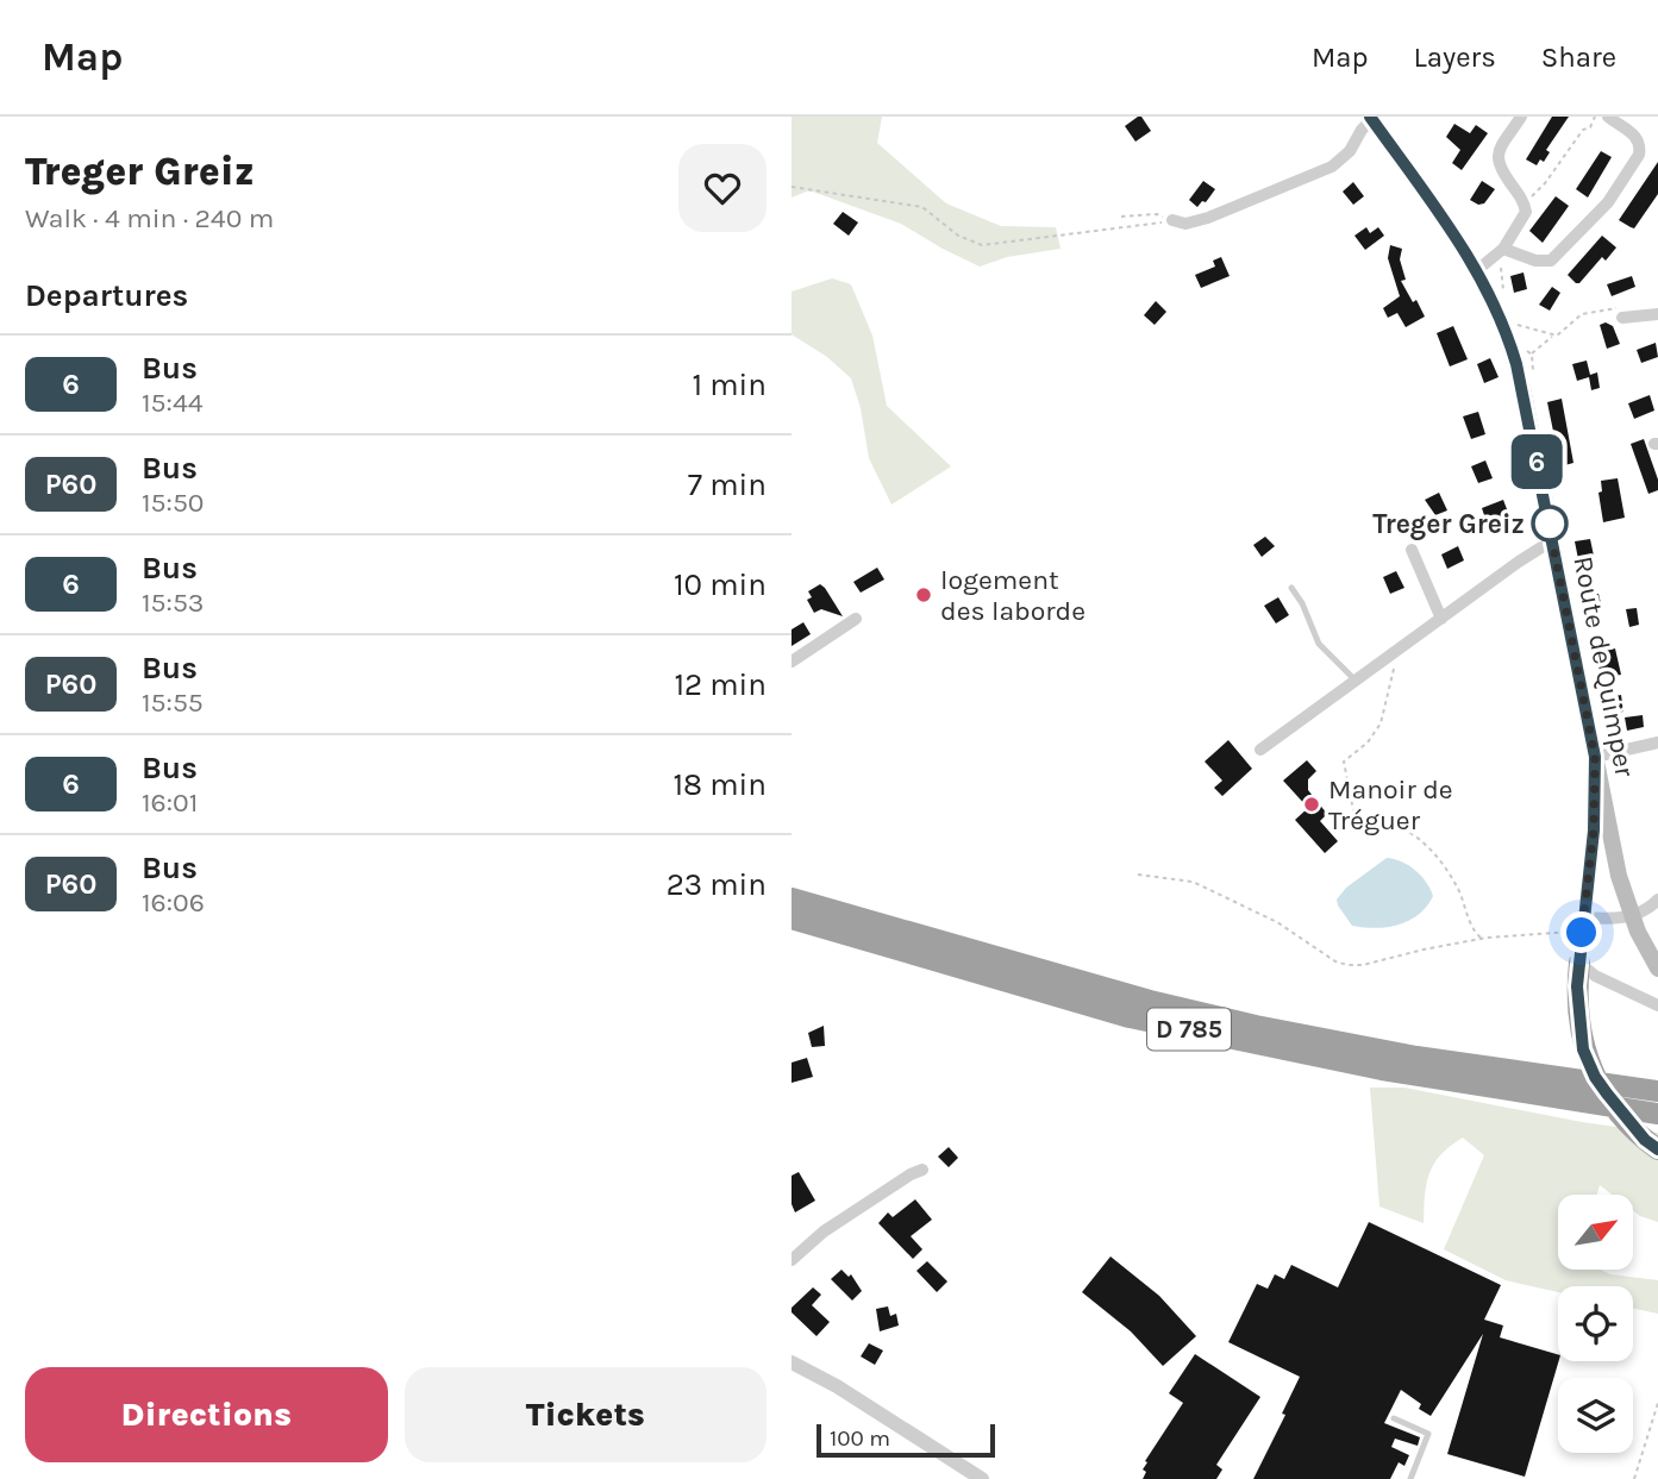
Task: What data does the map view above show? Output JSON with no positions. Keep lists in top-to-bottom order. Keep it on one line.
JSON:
{"streets":{"highway":["D 785"],"main road":["Route de Quimper"]},"places":["Treger Greiz","logement des laborde","Manoir de Tréguer"],"lines":["bus line 6"],"scale_bar":"100 m","north":"top right","page":{"header":"Map","nav":["Map","Layers","Share"],"heading":[["Treger Greiz","Walk · 4 min · 240 m"],"Departures"],"on_map":"6","list":[{"mark":"6","name":"Bus","note":"15:44","value":"1 min"},{"mark":"P60","name":"Bus","note":"15:50","value":"7 min"},{"mark":"6","name":"Bus","note":"15:53","value":"10 min"},{"mark":"P60","name":"Bus","note":"15:55","value":"12 min"},{"mark":"6","name":"Bus","note":"16:01","value":"18 min"},{"mark":"P60","name":"Bus","note":"16:06","value":"23 min"}],"buttons":["Directions","Tickets"],"scale":"100 m"}}
